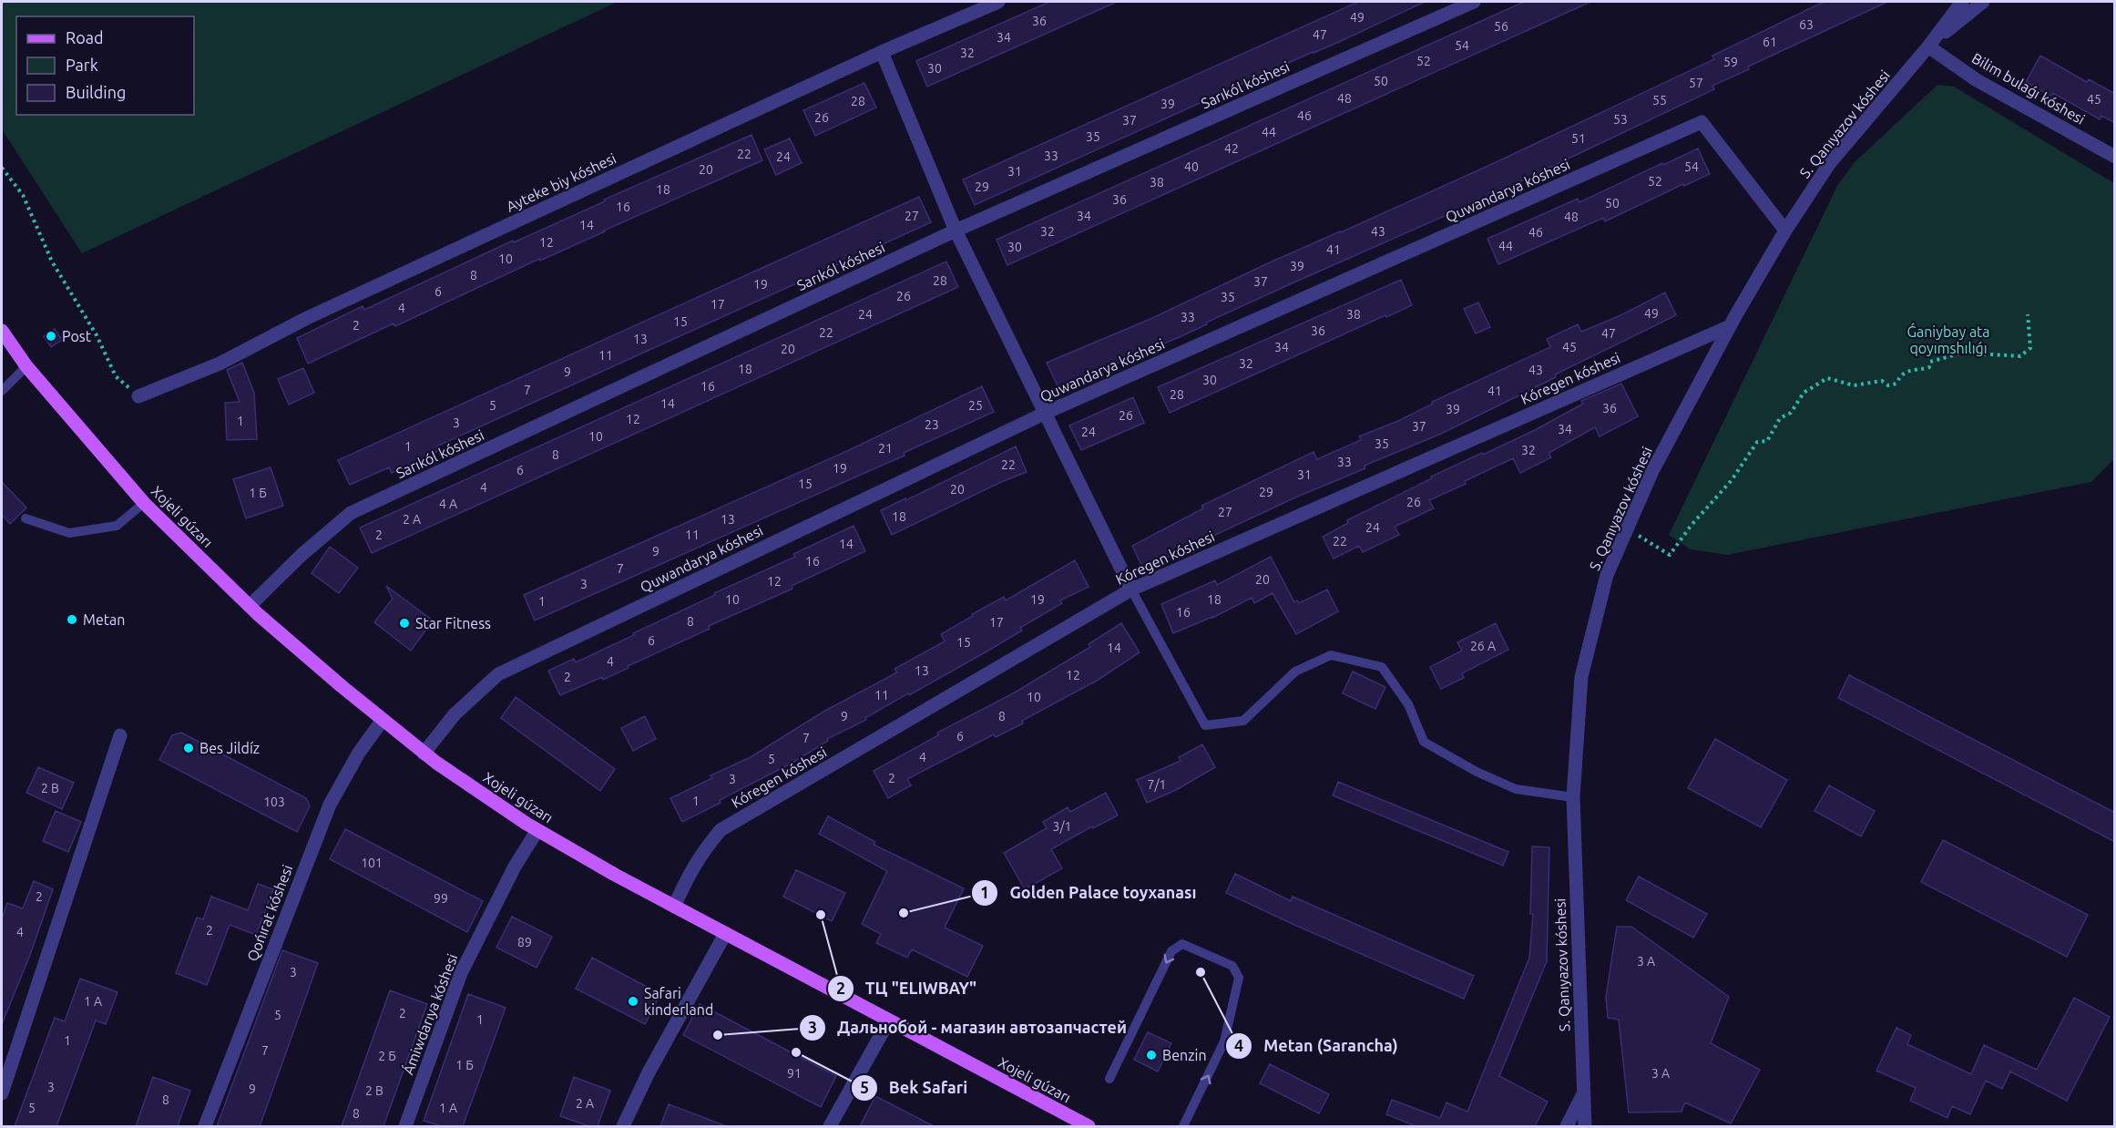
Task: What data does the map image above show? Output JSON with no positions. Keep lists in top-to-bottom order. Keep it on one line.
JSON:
{"streets":{"main road":["Xojeli gúzarı"],"street":["Sarıkól kóshesi","Bilim bulaǵı kóshesi","S. Qanıyazov kóshesi","Ayteke biy kóshesi","Quwandarya kóshesi","Kóregen kóshesi","Qońırat kóshesi","Ámiwdarıya kóshesi"]},"crossings":[["Sarıkól kóshesi","Xojeli gúzarı"],["Bilim bulaǵı kóshesi","S. Qanıyazov kóshesi"],["S. Qanıyazov kóshesi","Quwandarya kóshesi"],["S. Qanıyazov kóshesi","Kóregen kóshesi"],["Quwandarya kóshesi","Xojeli gúzarı"],["Kóregen kóshesi","Xojeli gúzarı"],["Xojeli gúzarı","Qońırat kóshesi"],["Xojeli gúzarı","Ámiwdarıya kóshesi"]],"parks":["Ǵaniybay ata qoyımshılıǵı"],"places":["Post","Metan","Star Fitness","Bes Jildíz","Golden Palace toyxanası","ТЦ \"ELIWBAY\"","Metan (Sarancha)","Safari kinderland","Дальнобой - магазин автозапчастей","Bek Safari","Benzin"],"house_numbers":["49","36","63","56","47","34","61","54","32","52","59","30","50","57","48","45","55","28","39","46","26","53","37","44","35","51","42","22","33","24","40","54","20","31","52","38","29","18","36","50","16","27","34","48","14","32","43","46","12","44","30","41","10","39","8","28","37","19","6","26","35","17","4","49","24","38","33","15","2","36","22","47","13","34","45","20","11","32","18","43","9","30","16","7","41","28","14","5","25","36","39","26","12","1","3","23","37","34","24","10","35","1","21","32","8","33","22","19","6","31","15","4","20","29","1 Б","26","4 А","27","18","2 А","13","24","2","11","22","14","9","16","7","20","12","3","10","19","18","1","16","8","17","6","15","26 А","14","4","13","12","2","11","10","9","8","6","7","4","5","2","3","7/1","2 В","1","103","3/1","101","2","99","2","4","89","3 А","3","1 А","2","5","1","1","7","2 Б","1 Б","91","3 А","3","9","2 В","8","2 А","5","1 А","8"],"legend":["Road","Park","Building"]}
